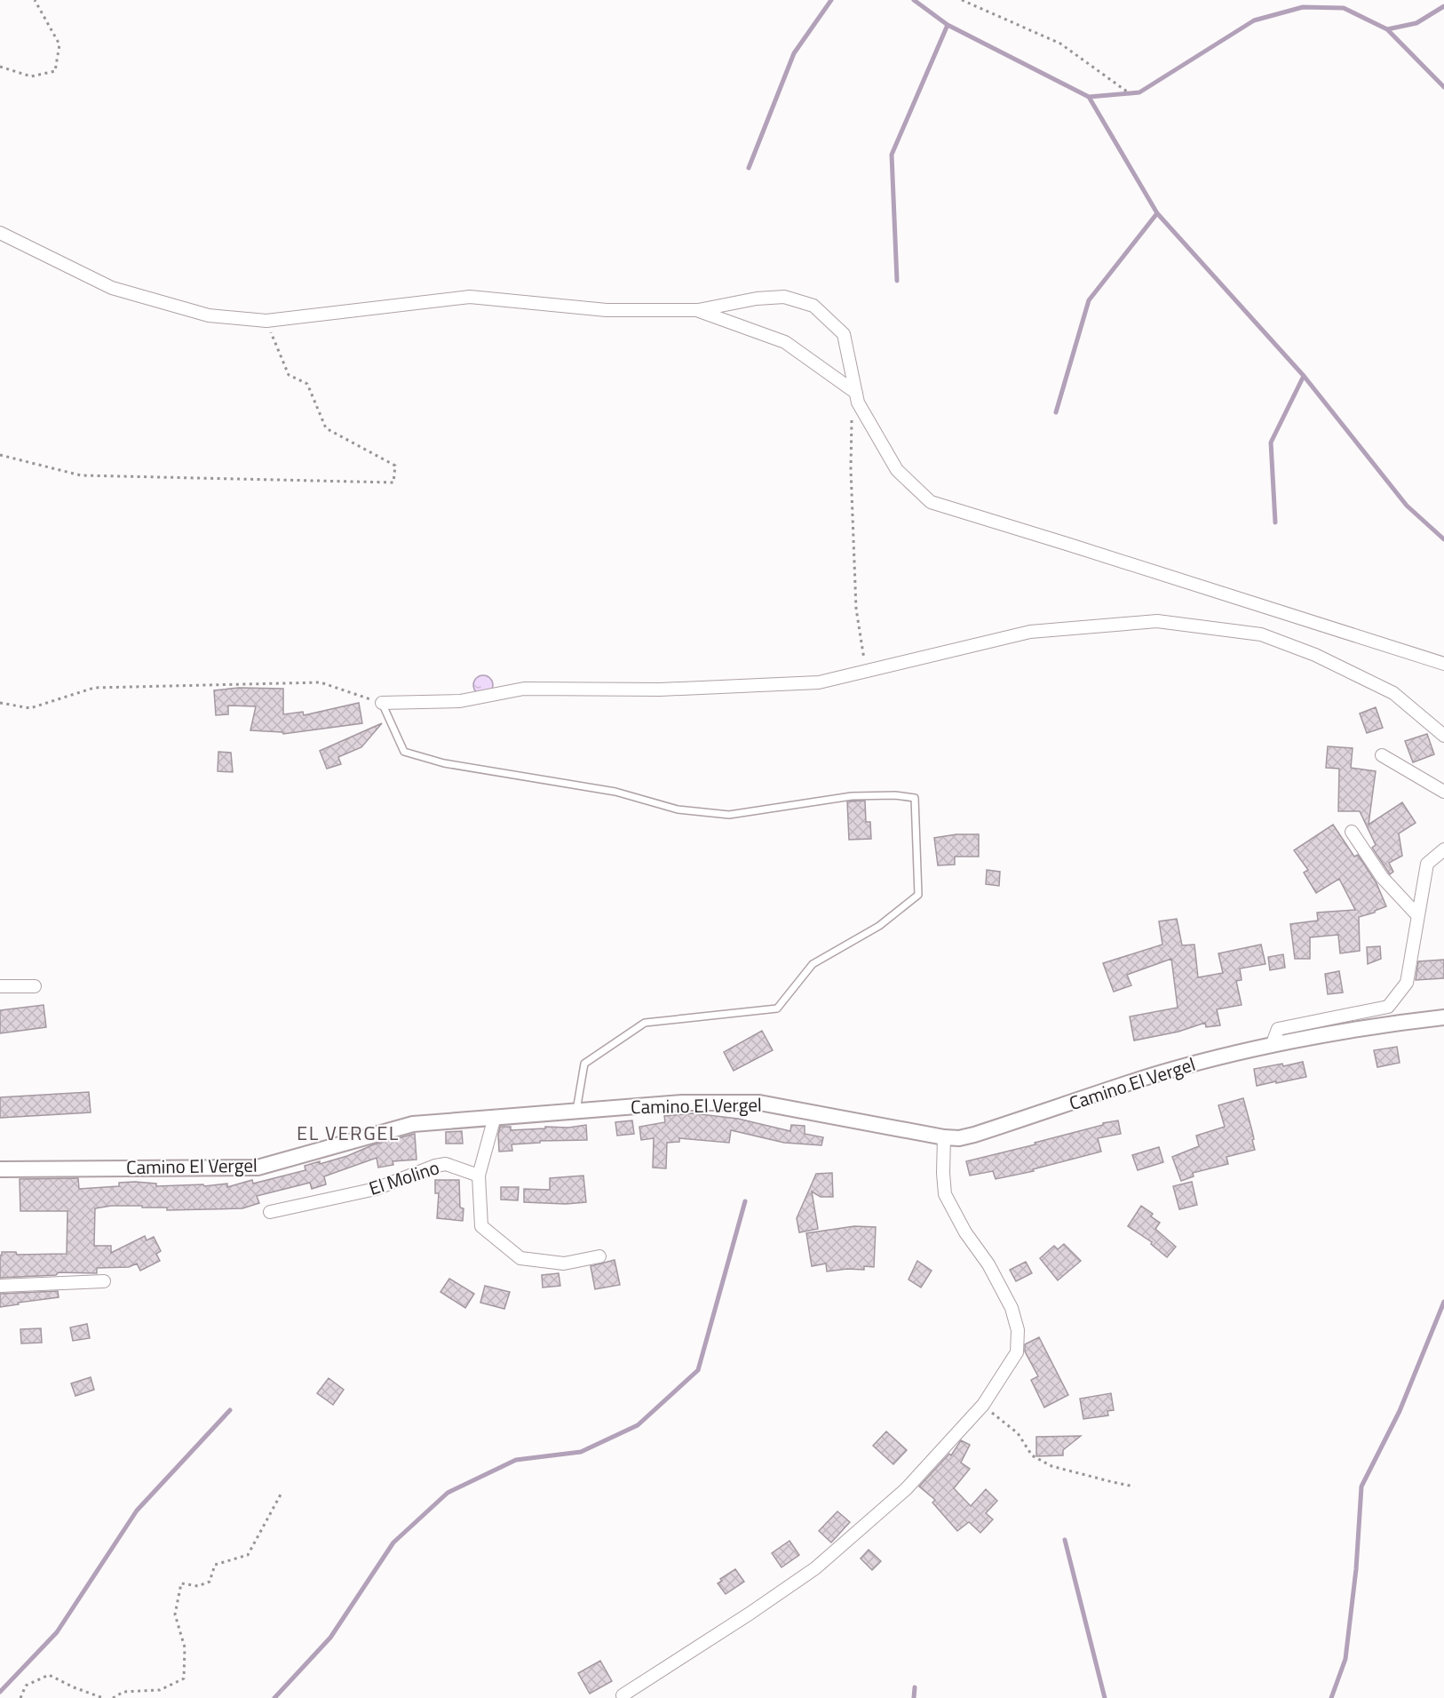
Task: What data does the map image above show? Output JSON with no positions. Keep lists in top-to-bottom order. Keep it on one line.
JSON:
{"streets":{"street":["Camino El Vergel","El Molino"]},"districts":["EL VERGEL"]}
